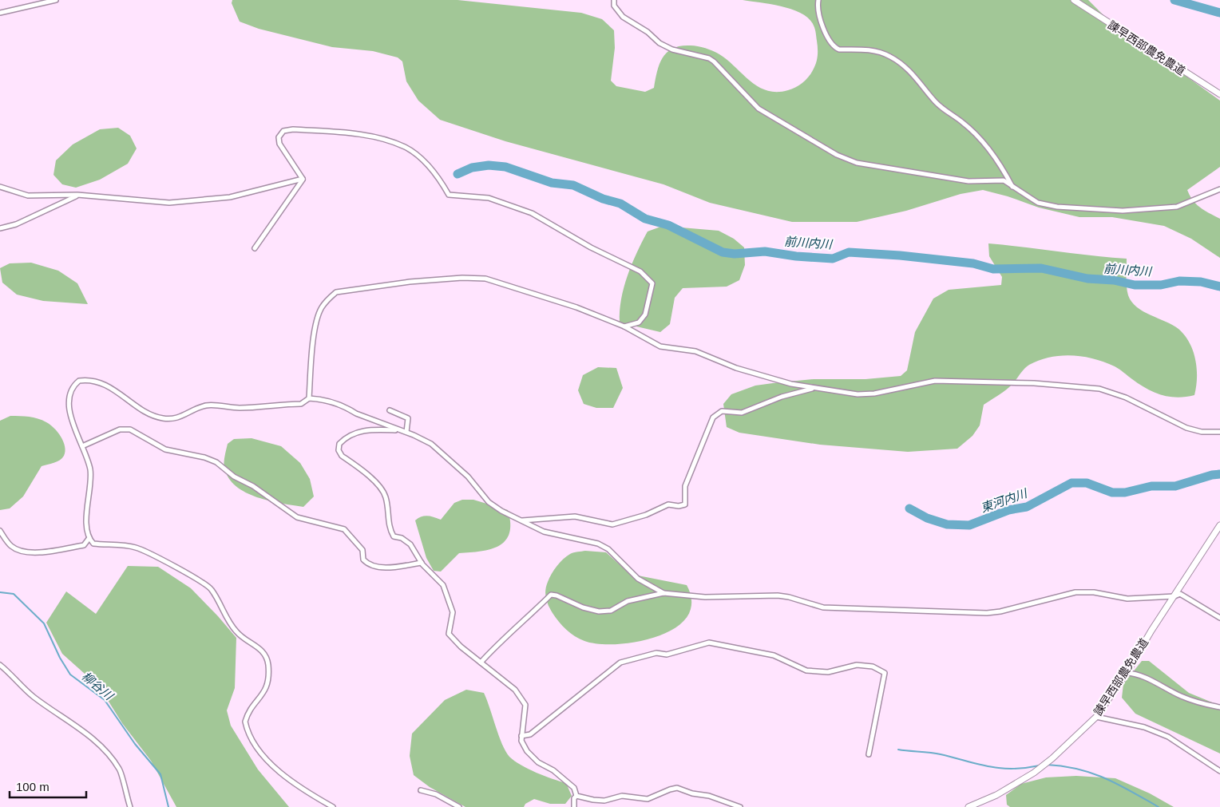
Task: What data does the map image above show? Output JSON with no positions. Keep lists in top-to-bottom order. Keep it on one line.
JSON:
{"streets":{"street":["諫早西部農免農道"]},"water":["前川内川","東河内川","柳谷川"],"scale_bar":"100 m"}
